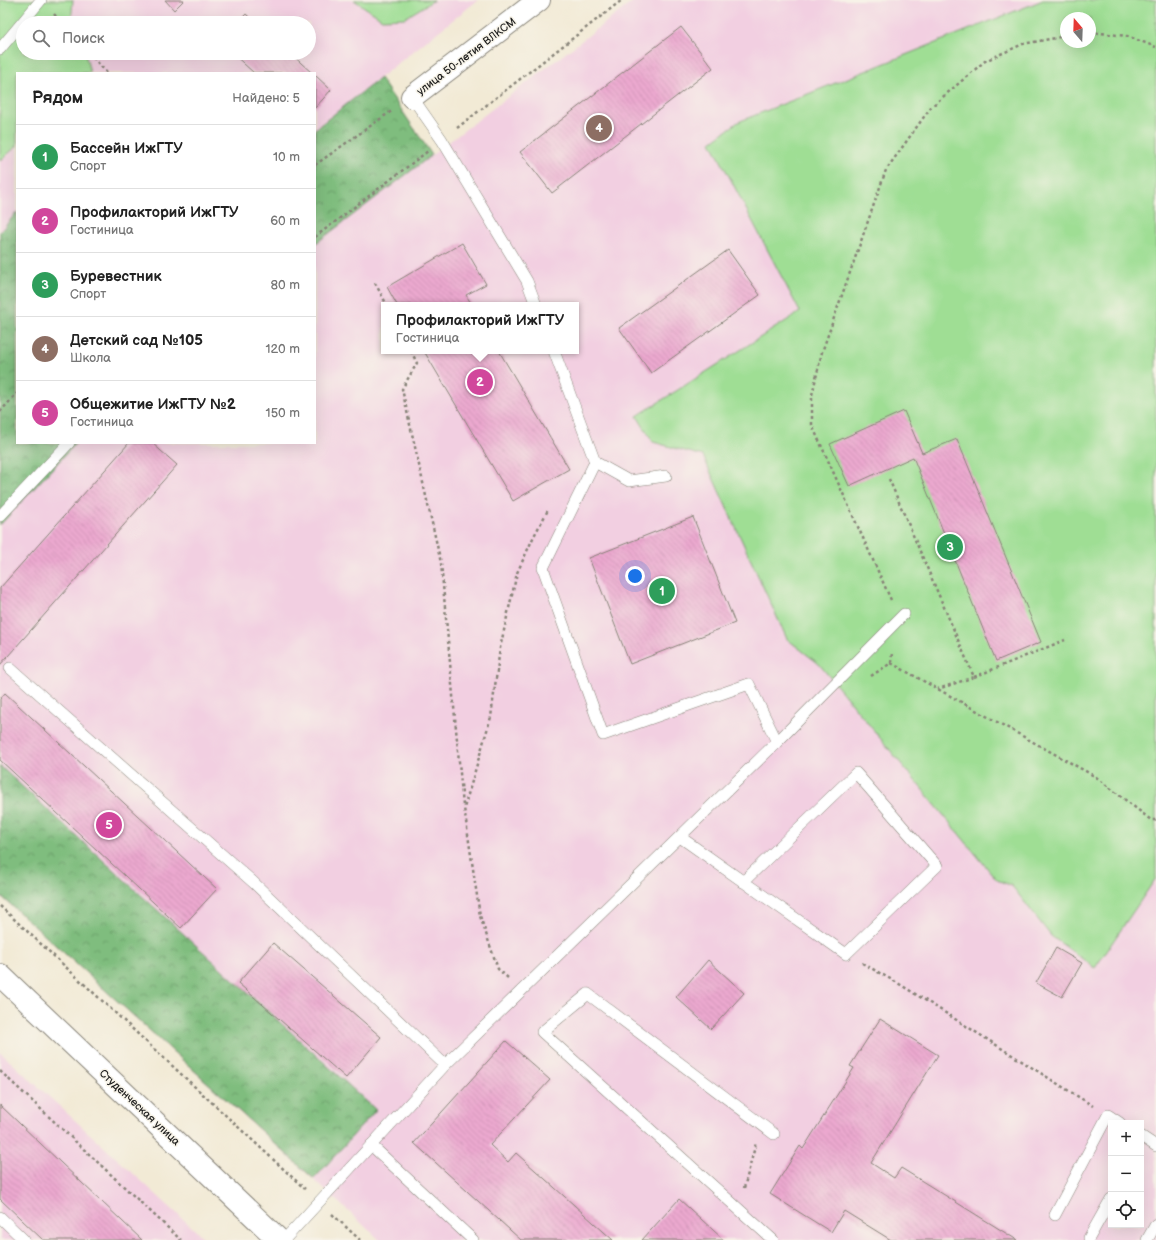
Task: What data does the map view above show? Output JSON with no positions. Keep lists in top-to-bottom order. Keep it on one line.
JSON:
{"streets":{"street":["улица 50-летия ВЛКСМ","Студенческая улица"]},"north":"top","page":{"search":"Поиск","heading":["Рядом","Найдено: 5"],"pins":["4","2","3","1","5"],"list":[{"mark":"1","name":"Бассейн ИжГТУ","note":"Спорт","value":"10 m"},{"mark":"2","name":"Профилакторий ИжГТУ","note":"Гостиница","value":"60 m"},{"mark":"3","name":"Буревестник","note":"Спорт","value":"80 m"},{"mark":"4","name":"Детский сад №105","note":"Школа","value":"120 m"},{"mark":"5","name":"Общежитие ИжГТУ №2","note":"Гостиница","value":"150 m"}],"popup":["Профилакторий ИжГТУ","Гостиница"],"map_buttons":["+","−"]}}
